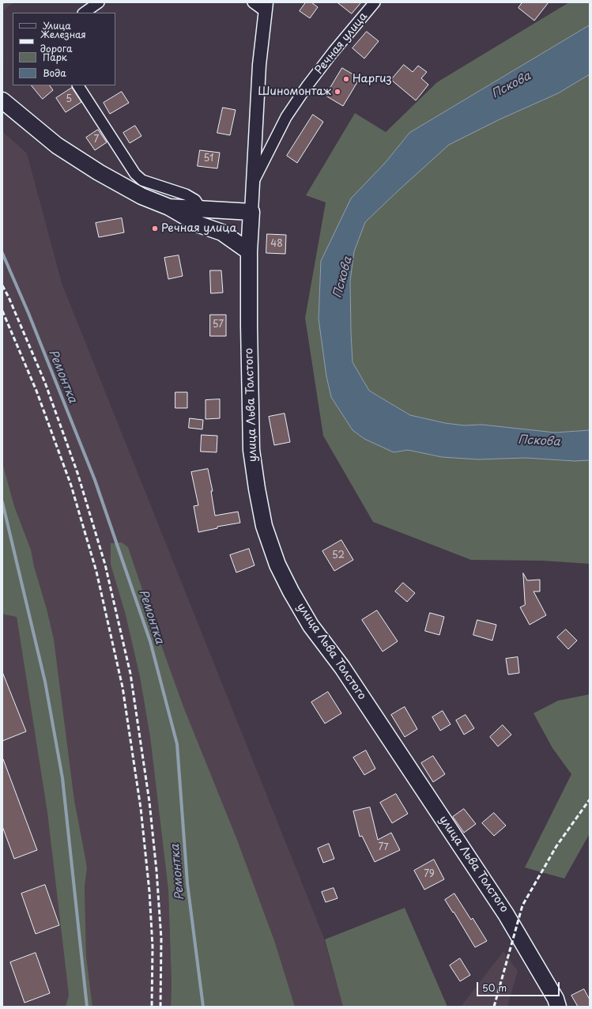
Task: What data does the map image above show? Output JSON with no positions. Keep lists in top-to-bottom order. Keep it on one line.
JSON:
{"streets":{"main road":["улица Льва Толстого"],"street":["Речная улица"]},"crossings":[["Речная улица","улица Льва Толстого"]],"water":["Пскова","Ремонтка"],"places":["Наргиз","Шиномонтаж","Речная улица"],"house_numbers":["5","7","51","48","57","52","77","79"],"legend":["Улица","Железная дорога","Парк","Вода"],"scale_bar":"50 m"}
